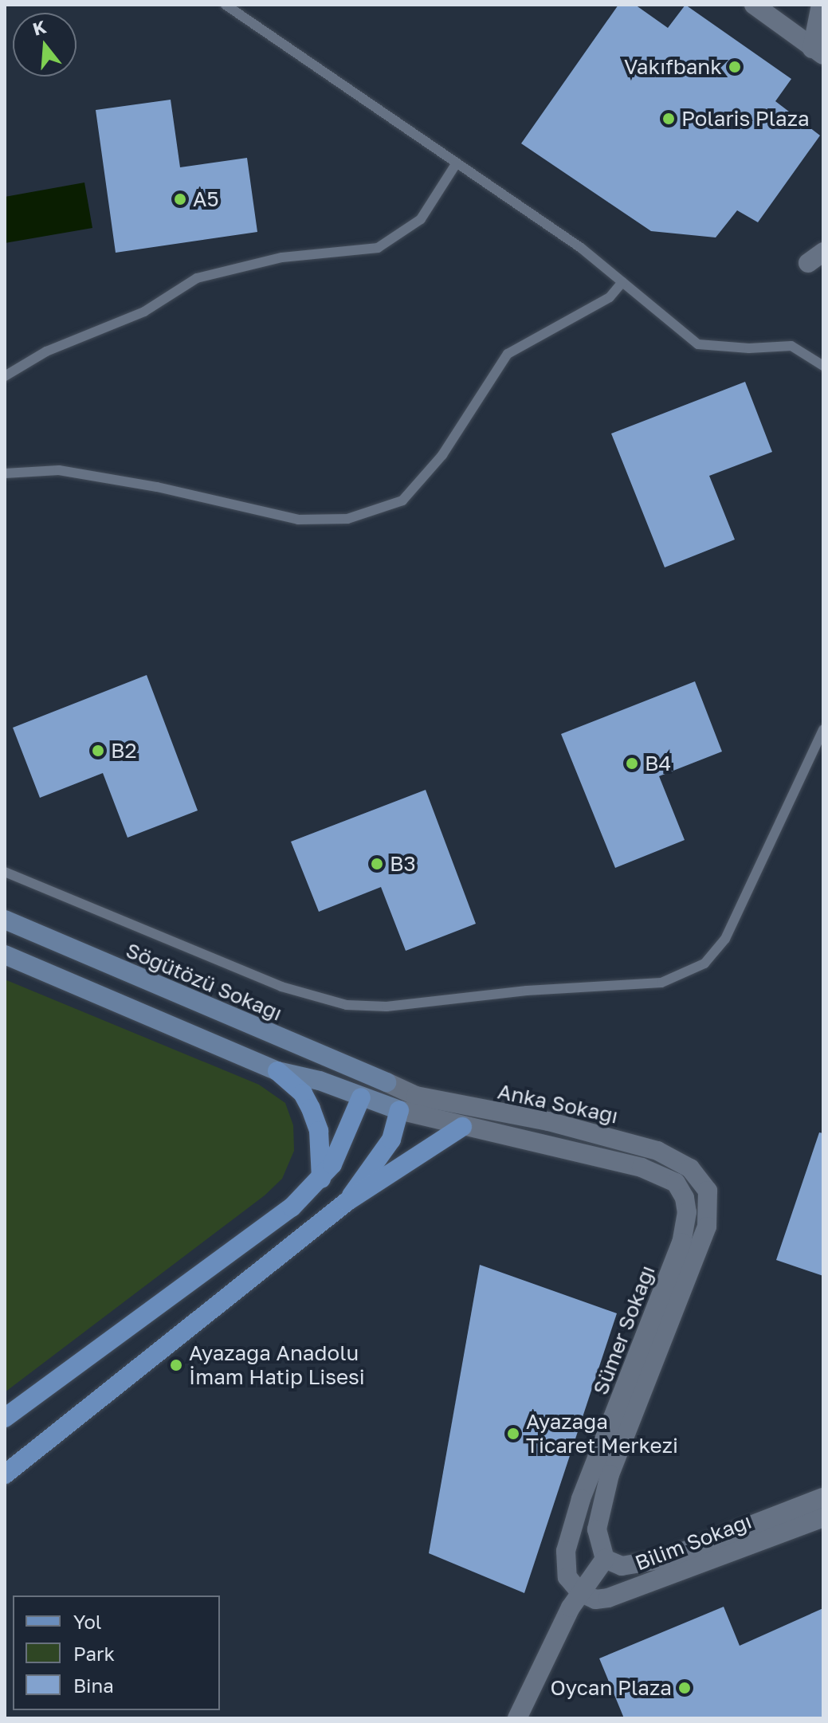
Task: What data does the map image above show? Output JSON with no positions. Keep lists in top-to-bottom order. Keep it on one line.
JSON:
{"streets":{"street":["Söğütözü Sokağı","Anka Sokağı","Sümer Sokağı","Bilim Sokağı"]},"crossings":[["Söğütözü Sokağı","Anka Sokağı"],["Anka Sokağı","Sümer Sokağı"],["Sümer Sokağı","Bilim Sokağı"]],"places":["Vakıfbank","Polaris Plaza","A5","B2","B4","B3","Ayazağa Anadolu İmam Hatip Lisesi","Ayazağa Ticaret Merkezi","Oycan Plaza"],"legend":["Yol","Park","Bina"],"north":"top"}
